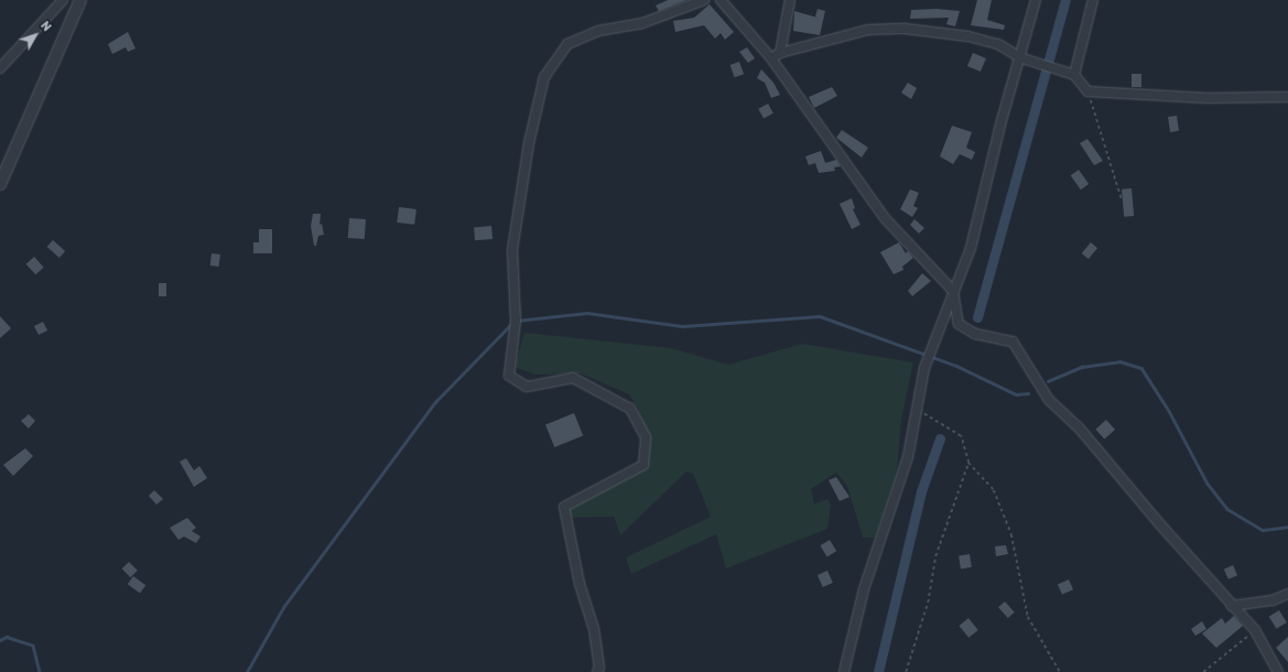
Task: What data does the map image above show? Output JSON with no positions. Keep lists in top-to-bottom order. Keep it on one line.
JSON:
{"north":"top right"}
